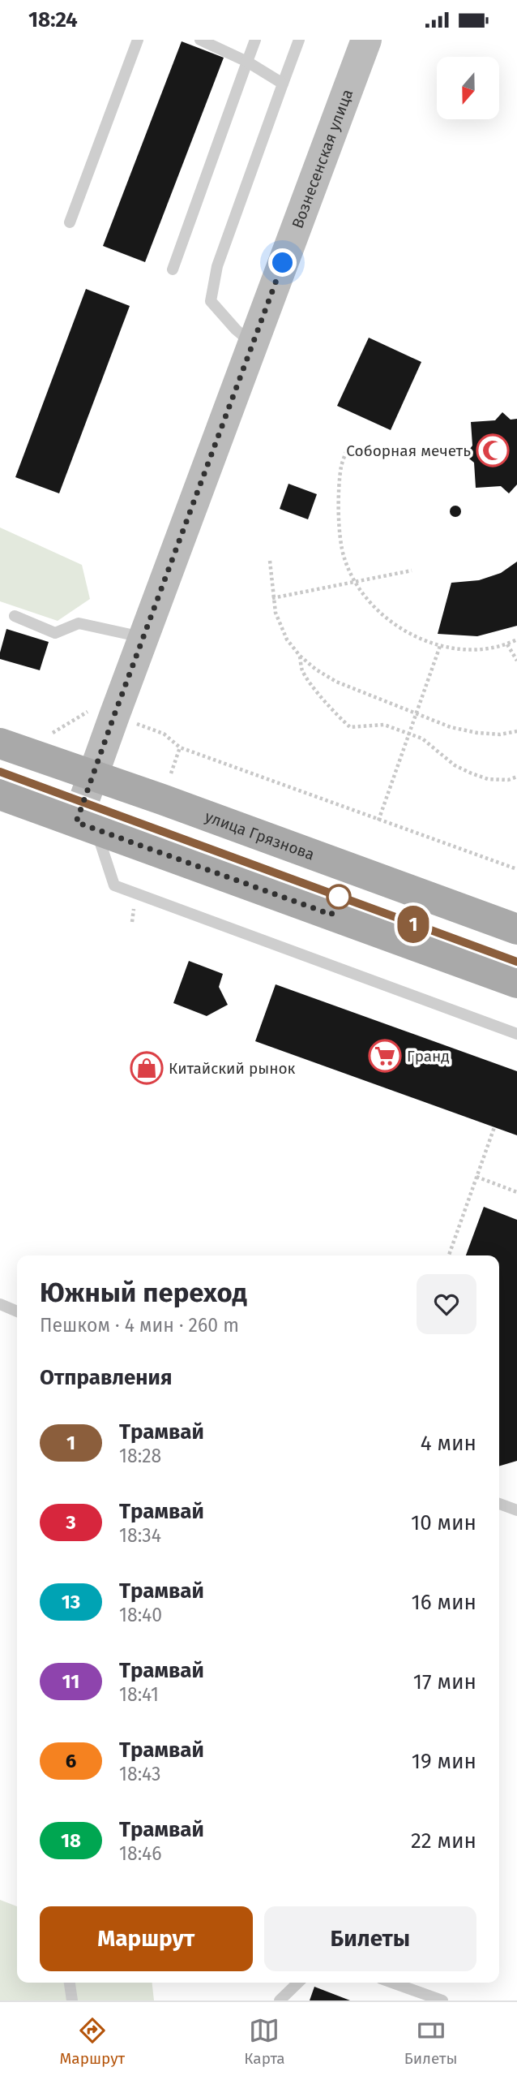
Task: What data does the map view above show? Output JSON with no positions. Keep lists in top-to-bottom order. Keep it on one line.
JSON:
{"streets":{"main road":["улица Грязнова"],"street":["Вознесенская улица"]},"crossings":[["Вознесенская улица","улица Грязнова"]],"places":{"mosque":["Соборная мечеть"],"supermarket":["Гранд"],"shop":["Китайский рынок"]},"lines":["tram line 1"],"north":"bottom","page":{"status":"18:24","on_map":"1","heading":[["Южный переход","Пешком · 4 мин · 260 m"],"Отправления"],"list":[{"mark":"1","name":"Трамвай","note":"18:28","value":"4 мин"},{"mark":"3","name":"Трамвай","note":"18:34","value":"10 мин"},{"mark":"13","name":"Трамвай","note":"18:40","value":"16 мин"},{"mark":"11","name":"Трамвай","note":"18:41","value":"17 мин"},{"mark":"6","name":"Трамвай","note":"18:43","value":"19 мин"},{"mark":"18","name":"Трамвай","note":"18:46","value":"22 мин"}],"buttons":["Маршрут","Билеты"],"tabs":["Маршрут","Карта","Билеты"]}}
